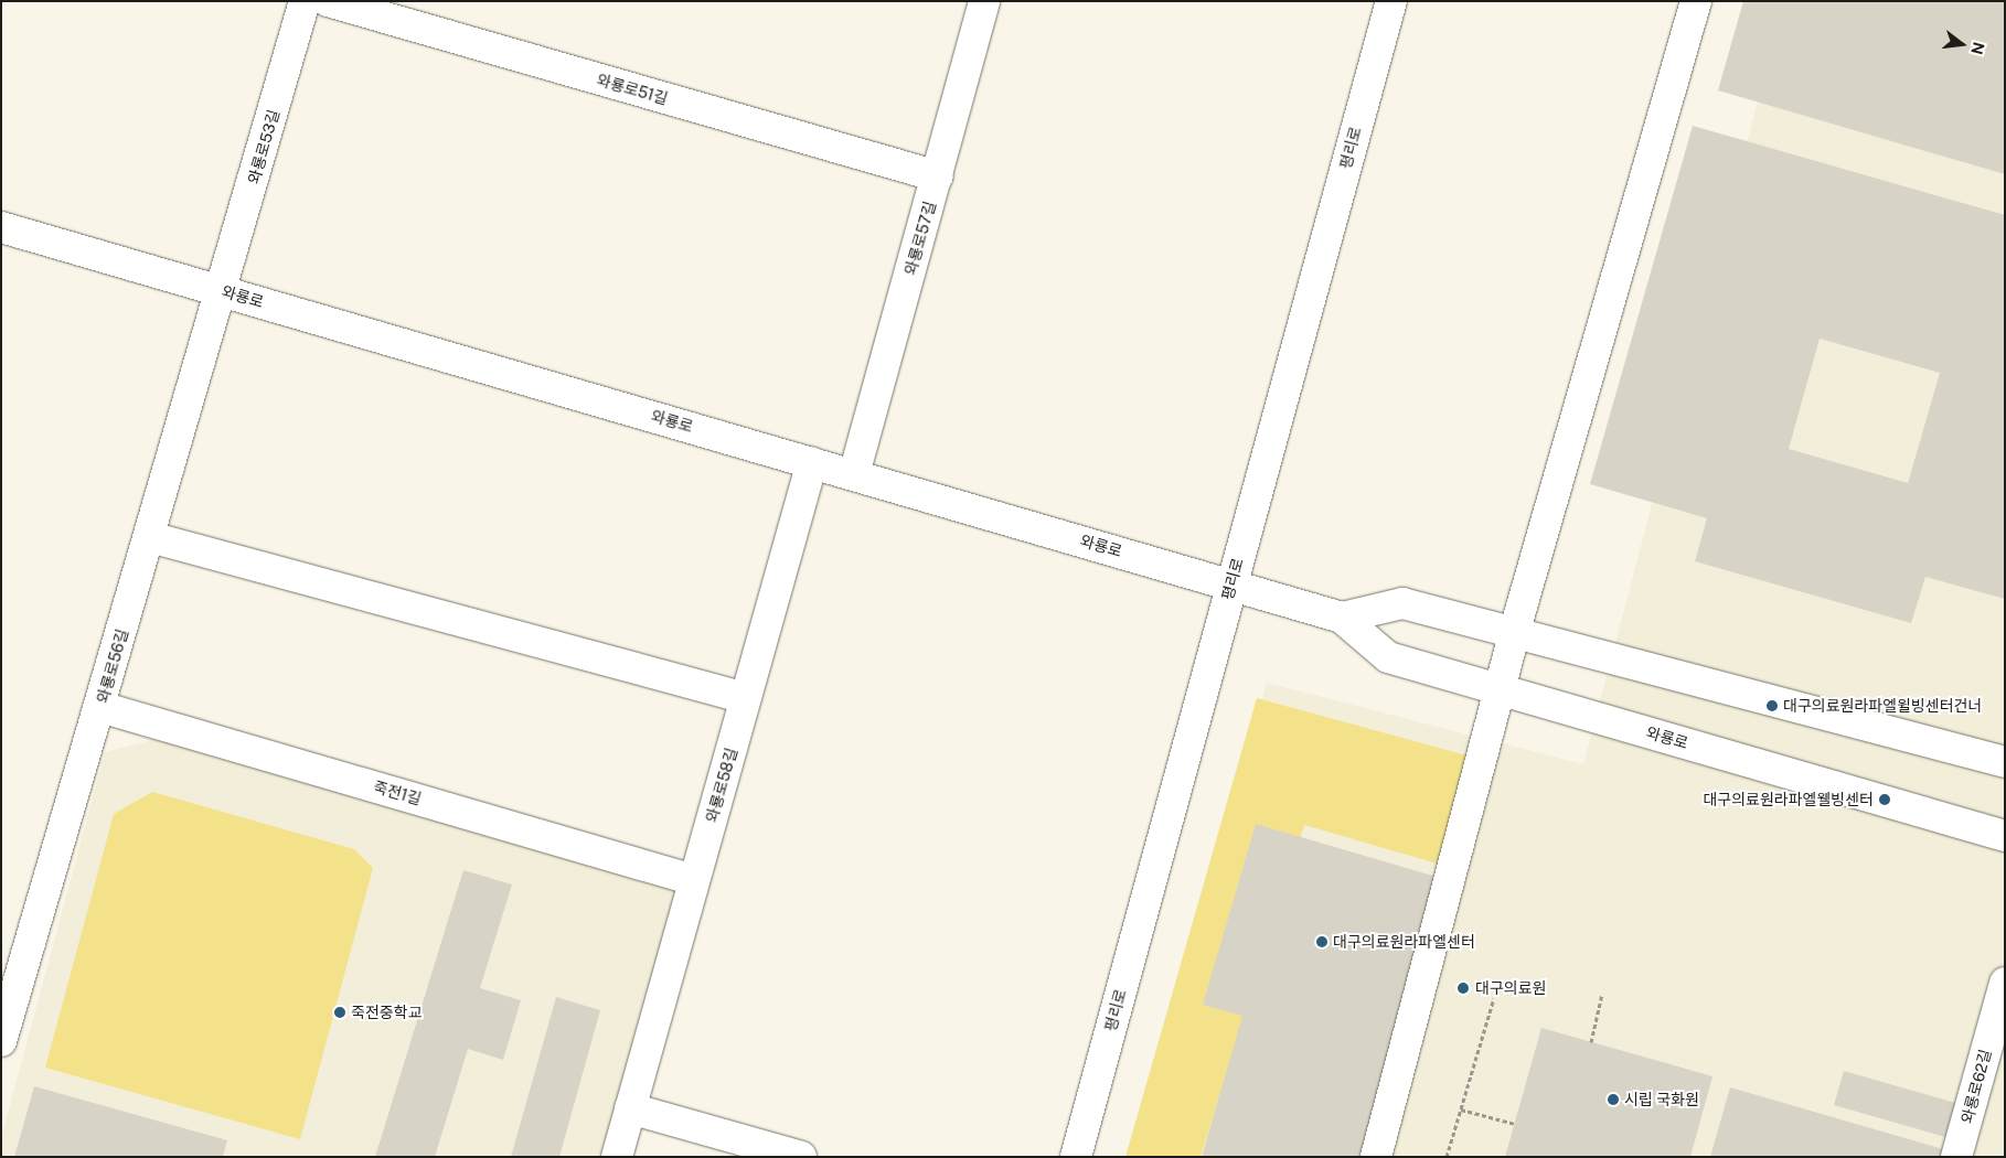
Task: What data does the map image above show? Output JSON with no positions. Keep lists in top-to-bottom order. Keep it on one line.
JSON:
{"streets":{"street":["와룡로51길","와룡로53길","평리로","와룡로57길","와룡로","와룡로56길","와룡로58길","죽전1길","와룡로62길"]},"crossings":[["와룡로51길","와룡로57길"],["와룡로53길","와룡로"],["와룡로53길","와룡로56길"],["평리로","와룡로"],["와룡로57길","와룡로"],["와룡로","와룡로56길"],["와룡로","와룡로58길"],["와룡로56길","죽전1길"],["와룡로58길","죽전1길"]],"places":["대구의료원라파엘윌빙센터건너","대구의료원라파엘웰빙센터","대구의료원라파엘센터","대구의료원","죽전중학교","시립 국화원"],"north":"right"}
